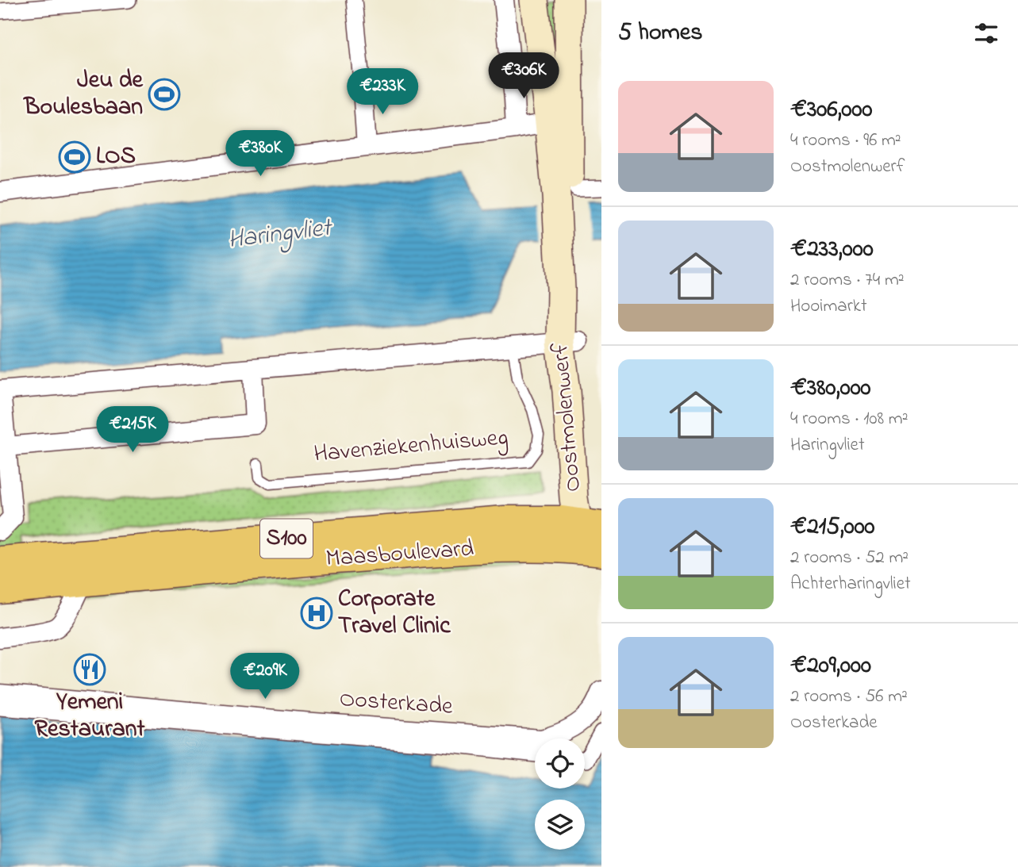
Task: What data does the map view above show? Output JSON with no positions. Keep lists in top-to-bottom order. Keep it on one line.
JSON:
{"streets":{"main road":["Oostmolenwerf","S100","Maasboulevard"],"street":["Oosterkade"],"lane":["Havenziekenhuisweg"]},"crossings":[["Oostmolenwerf","Maasboulevard"]],"water":["Haringvliet"],"places":{"sports":["Jeu de Boulesbaan","LOS"],"hospital":["Corporate Travel Clinic"],"restaurant":["Yemeni Restaurant"]},"page":{"heading":"5 homes","price":["€306K","€233K","€380K","€215K","€209K"],"list":[{"name":"€306,000","note":"4 rooms · 96 m² · Oostmolenwerf"},{"name":"€233,000","note":"2 rooms · 74 m² · Hooimarkt"},{"name":"€380,000","note":"4 rooms · 108 m² · Haringvliet"},{"name":"€215,000","note":"2 rooms · 52 m² · Achterharingvliet"},{"name":"€209,000","note":"2 rooms · 56 m² · Oosterkade"}]}}
